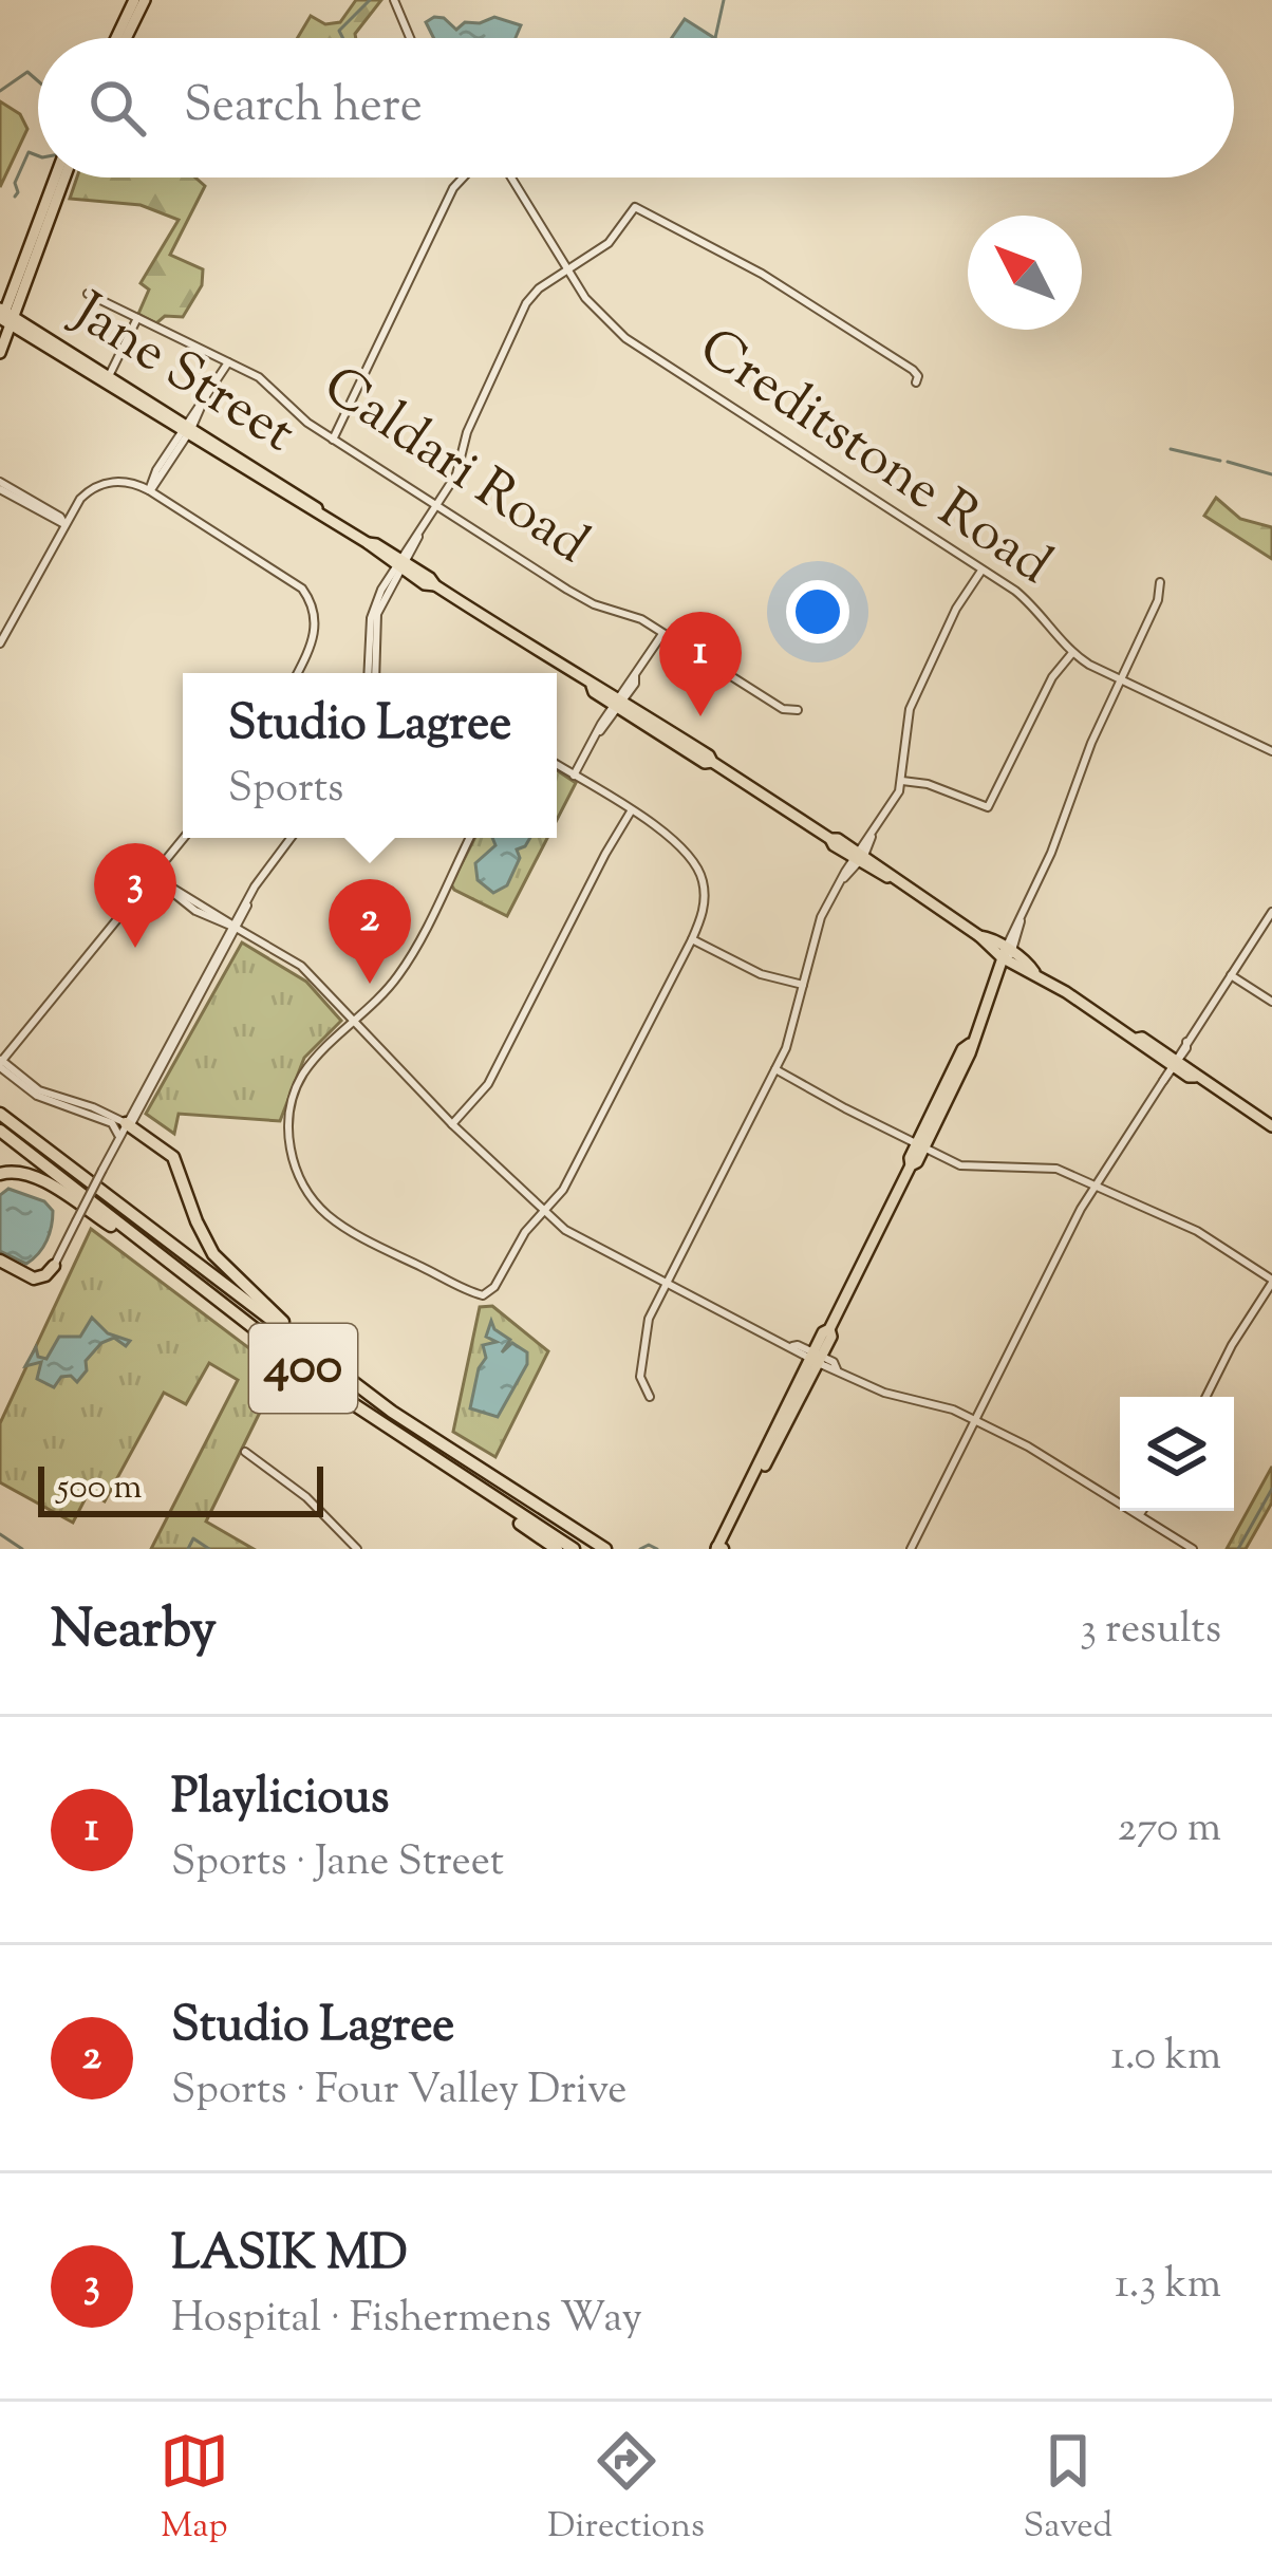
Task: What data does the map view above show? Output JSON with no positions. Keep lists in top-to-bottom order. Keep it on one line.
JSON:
{"streets":{"highway":["400"],"main road":["Jane Street"],"street":["Creditstone Road","Caldari Road"]},"scale_bar":"500 m","north":"top left","page":{"search":"Search here","pins":["1","3","2"],"popup":["Studio Lagree","Sports"],"scale":"500 m","heading":["Nearby","3 results"],"list":[{"mark":"1","name":"Playlicious","note":"Sports · Jane Street","value":"270 m"},{"mark":"2","name":"Studio Lagree","note":"Sports · Four Valley Drive","value":"1.0 km"},{"mark":"3","name":"LASIK MD","note":"Hospital · Fishermens Way","value":"1.3 km"}],"nav":["Map","Directions","Saved"]}}
